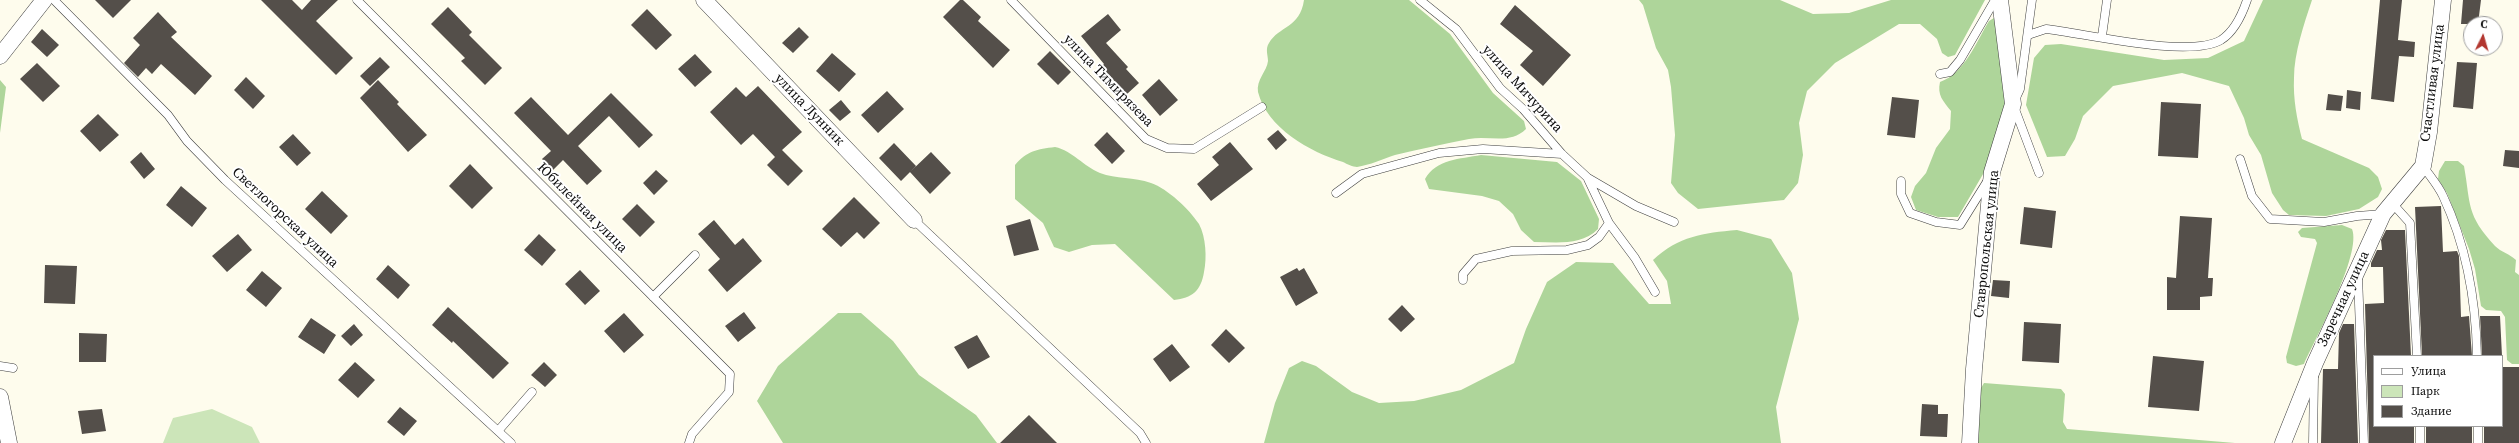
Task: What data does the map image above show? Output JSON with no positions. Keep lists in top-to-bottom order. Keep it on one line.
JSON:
{"streets":{"street":["Счастливая улица","улица Лунник","Ставропольская улица","Заречная улица"],"lane":["улица Тимирязева","улица Мичурина","Юбилейная улица","Светлогорская улица"]},"crossings":[["Счастливая улица","Заречная улица"]],"legend":["Улица","Парк","Здание"],"north":"top"}
